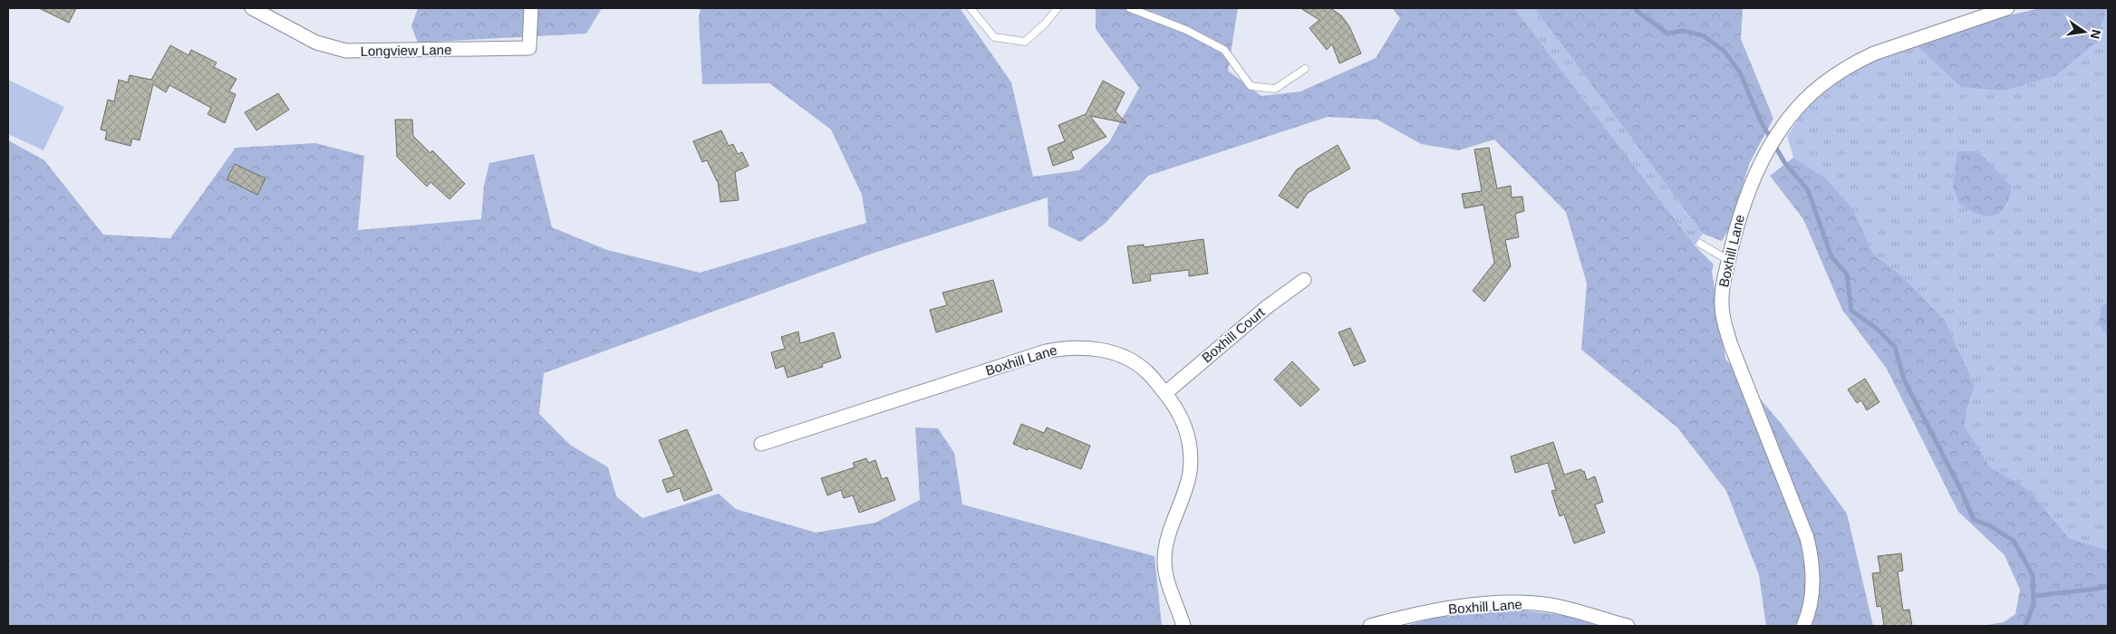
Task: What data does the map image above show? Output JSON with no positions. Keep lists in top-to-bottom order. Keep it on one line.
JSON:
{"streets":{"street":["Longview Lane","Boxhill Lane","Boxhill Court"]},"crossings":[["Boxhill Lane","Boxhill Court"]],"north":"right"}
